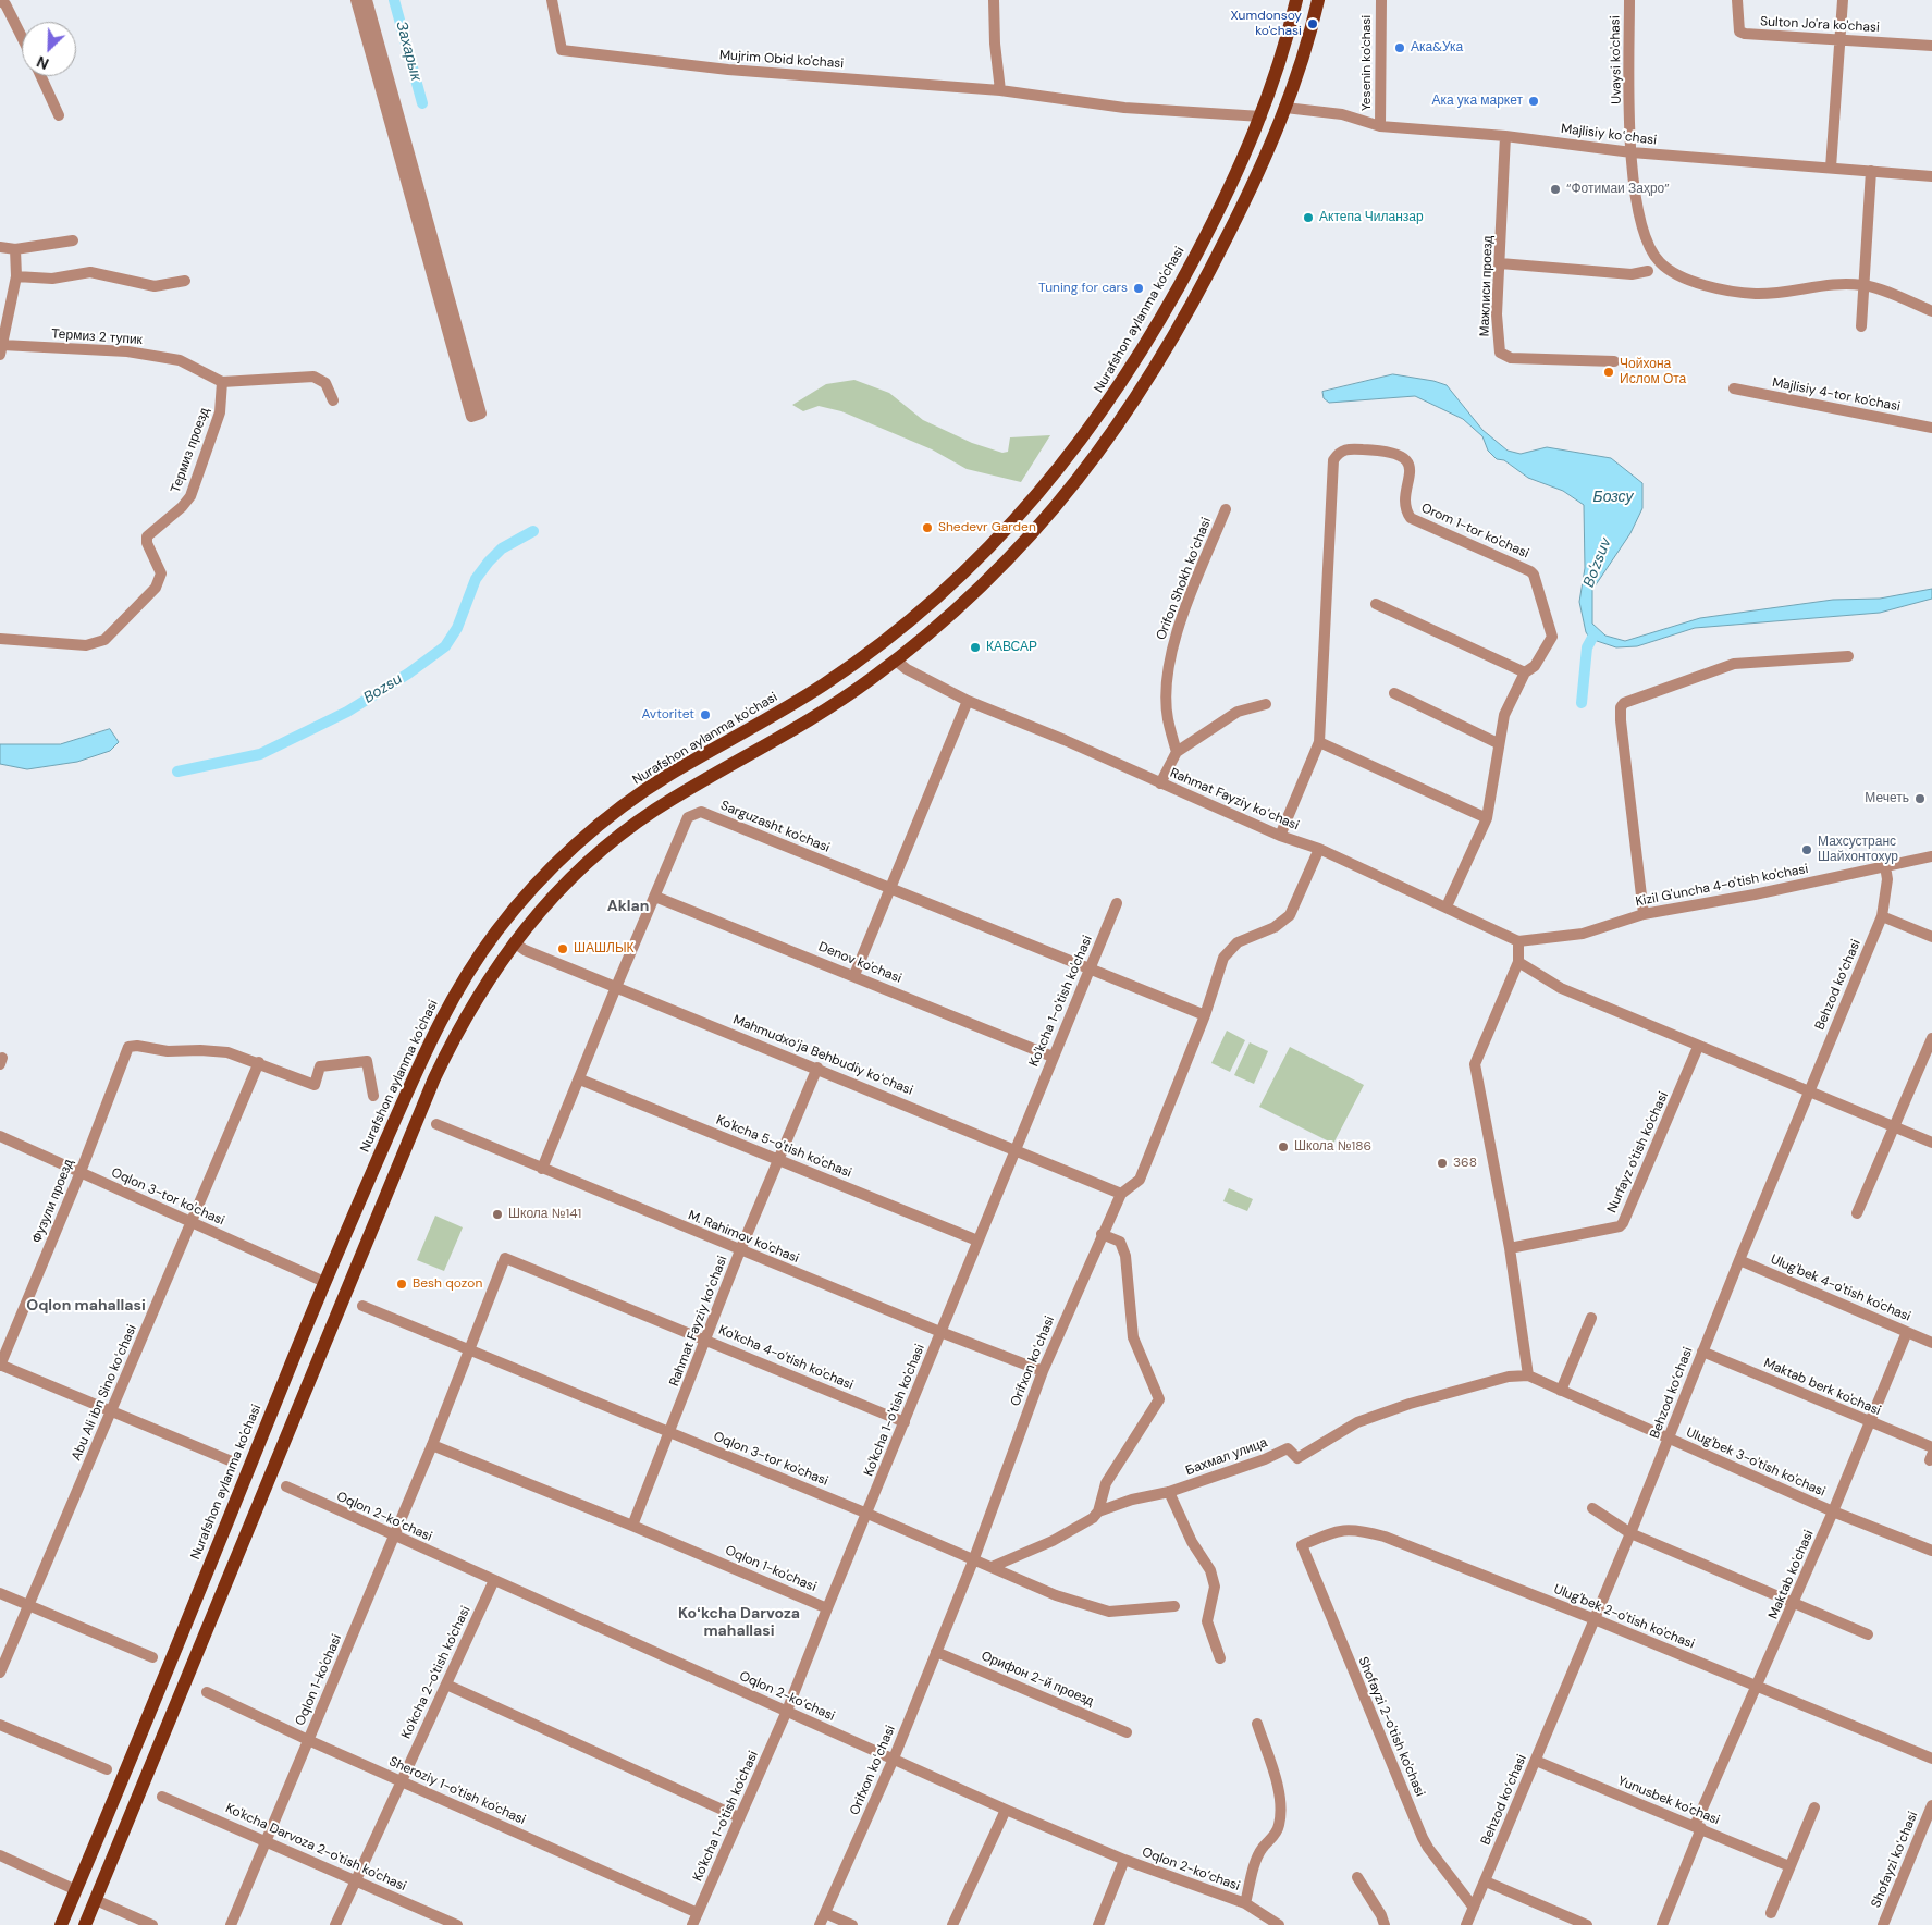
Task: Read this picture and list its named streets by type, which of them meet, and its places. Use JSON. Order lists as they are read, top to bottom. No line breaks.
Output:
{"streets":{"main road":["Nurafshon aylanma ko'chasi"],"street":["Sulton Jo'ra ko'chasi","Mujrim Obid ko'chasi","Uvaysi ko'chasi","Yesenin ko'chasi","Majlisiy koʻchasi","Мажлиси проезд","Термиз 2 тупик","Majlisiy 4-tor ko'chasi","Термиз проезд","Orom 1-tor ko'chasi","Orifon Shokh koʻchasi","Rahmat Fayziy koʻchasi","Sarguzasht ko'chasi","Kizil G'uncha 4-o'tish ko'chasi","Denov ko'chasi","Behzod ko‘chasi","Ko'kcha 1-o'tish ko'chasi","Mahmudxoʻja Behbudiy koʻchasi","Ko'kcha 5-o'tish ko'chasi","Nurfayz o'tish ko'chasi","Oqlon 3-tor ko'chasi","Фузули проезд","M. Rahimov ko'chasi","Ulug'bek 4-o'tish ko'chasi","Ko'kcha 4-o'tish ko'chasi","Orifxon koʻchasi","Maktab berk ko'chasi","Abu Ali ibn Sino koʻchasi","Бахмал улица","Ulug'bek 3-o'tish ko'chasi","Oqlon 2-ko‘chasi","Oqlon 1-ko'chasi","Maktab ko'chasi","Ulug'bek 2-o'tish ko'chasi","Ko'kcha 2-o'tish ko'chasi","Орифон 2-й проезд","Shofayzi 2-o'tish ko'chasi","Sheroziy 1-o'tish ko'chasi","Yunusbek ko'chasi","Ko'kcha Darvoza 2-o'tish ko'chasi","Shofayzi koʻchasi"]},"crossings":[["Mujrim Obid ko'chasi","Nurafshon aylanma ko'chasi"],["Uvaysi ko'chasi","Majlisiy koʻchasi"],["Yesenin ko'chasi","Majlisiy koʻchasi"],["Majlisiy koʻchasi","Мажлиси проезд"],["Nurafshon aylanma ko'chasi","Oqlon 3-tor ko'chasi"],["Термиз 2 тупик","Термиз проезд"],["Orom 1-tor ko'chasi","Rahmat Fayziy koʻchasi"],["Rahmat Fayziy koʻchasi","Kizil G'uncha 4-o'tish ko'chasi"],["Rahmat Fayziy koʻchasi","Mahmudxoʻja Behbudiy koʻchasi"],["Rahmat Fayziy koʻchasi","Ko'kcha 5-o'tish ko'chasi"],["Rahmat Fayziy koʻchasi","Oqlon 3-tor ko'chasi"],["Rahmat Fayziy koʻchasi","M. Rahimov ko'chasi"],["Rahmat Fayziy koʻchasi","Ko'kcha 4-o'tish ko'chasi"],["Rahmat Fayziy koʻchasi","Orifxon koʻchasi"],["Rahmat Fayziy koʻchasi","Oqlon 1-ko'chasi"],["Sarguzasht ko'chasi","Denov ko'chasi"],["Sarguzasht ko'chasi","Ko'kcha 1-o'tish ko'chasi"],["Sarguzasht ko'chasi","Mahmudxoʻja Behbudiy koʻchasi"],["Sarguzasht ko'chasi","Ko'kcha 5-o'tish ko'chasi"],["Sarguzasht ko'chasi","M. Rahimov ko'chasi"],["Sarguzasht ko'chasi","Orifxon koʻchasi"],["Kizil G'uncha 4-o'tish ko'chasi","Behzod ko‘chasi"],["Denov ko'chasi","Ko'kcha 1-o'tish ko'chasi"],["Behzod ko‘chasi","Ulug'bek 4-o'tish ko'chasi"],["Behzod ko‘chasi","Maktab berk ko'chasi"],["Behzod ko‘chasi","Ulug'bek 3-o'tish ko'chasi"],["Behzod ko‘chasi","Ulug'bek 2-o'tish ko'chasi"],["Behzod ko‘chasi","Shofayzi 2-o'tish ko'chasi"],["Behzod ko‘chasi","Yunusbek ko'chasi"],["Ko'kcha 1-o'tish ko'chasi","Mahmudxoʻja Behbudiy koʻchasi"],["Ko'kcha 1-o'tish ko'chasi","Ko'kcha 5-o'tish ko'chasi"],["Ko'kcha 1-o'tish ko'chasi","Oqlon 3-tor ko'chasi"],["Ko'kcha 1-o'tish ko'chasi","M. Rahimov ko'chasi"],["Ko'kcha 1-o'tish ko'chasi","Ko'kcha 4-o'tish ko'chasi"],["Ko'kcha 1-o'tish ko'chasi","Oqlon 2-ko‘chasi"],["Ko'kcha 1-o'tish ko'chasi","Oqlon 1-ko'chasi"],["Ko'kcha 1-o'tish ko'chasi","Sheroziy 1-o'tish ko'chasi"],["Mahmudxoʻja Behbudiy koʻchasi","Orifxon koʻchasi"],["Oqlon 3-tor ko'chasi","Фузули проезд"],["Oqlon 3-tor ko'chasi","Orifxon koʻchasi"],["Oqlon 3-tor ko'chasi","Abu Ali ibn Sino koʻchasi"],["Oqlon 3-tor ko'chasi","Бахмал улица"],["Oqlon 3-tor ko'chasi","Oqlon 1-ko'chasi"],["Фузули проезд","Abu Ali ibn Sino koʻchasi"],["M. Rahimov ko'chasi","Orifxon koʻchasi"],["Ulug'bek 4-o'tish ko'chasi","Maktab ko'chasi"],["Ko'kcha 4-o'tish ko'chasi","Oqlon 1-ko'chasi"],["Orifxon koʻchasi","Oqlon 2-ko‘chasi"],["Orifxon koʻchasi","Орифон 2-й проезд"],["Maktab berk ko'chasi","Maktab ko'chasi"],["Бахмал улица","Ulug'bek 3-o'tish ko'chasi"],["Ulug'bek 3-o'tish ko'chasi","Maktab ko'chasi"],["Oqlon 2-ko‘chasi","Oqlon 1-ko'chasi"],["Oqlon 2-ko‘chasi","Ko'kcha 2-o'tish ko'chasi"],["Oqlon 1-ko'chasi","Sheroziy 1-o'tish ko'chasi"],["Oqlon 1-ko'chasi","Ko'kcha Darvoza 2-o'tish ko'chasi"],["Maktab ko'chasi","Ulug'bek 2-o'tish ko'chasi"],["Maktab ko'chasi","Yunusbek ko'chasi"],["Ulug'bek 2-o'tish ko'chasi","Shofayzi 2-o'tish ko'chasi"],["Ko'kcha 2-o'tish ko'chasi","Sheroziy 1-o'tish ko'chasi"],["Ko'kcha 2-o'tish ko'chasi","Ko'kcha Darvoza 2-o'tish ko'chasi"]],"districts":["Aklan","Oqlon mahallasi","Koʻkcha Darvoza mahallasi"],"water":["Захарык","Бозсу","Bo'zsuv","Bozsu"],"places":["Xumdonsoy ko'chasi","Ака&Ука","Ака ука маркет","“Фотимаи Заҳро”","Актепа Чиланзар","Tuning for cars","Чойхона Ислом Ота","Shedevr Garden","КАВСАР","Avtoritet","Мечеть","Махсустранс Шайхонтохур","ШАШЛЫК","Школа №186","368","Школа №141","Besh qozon"],"north":"bottom left"}
